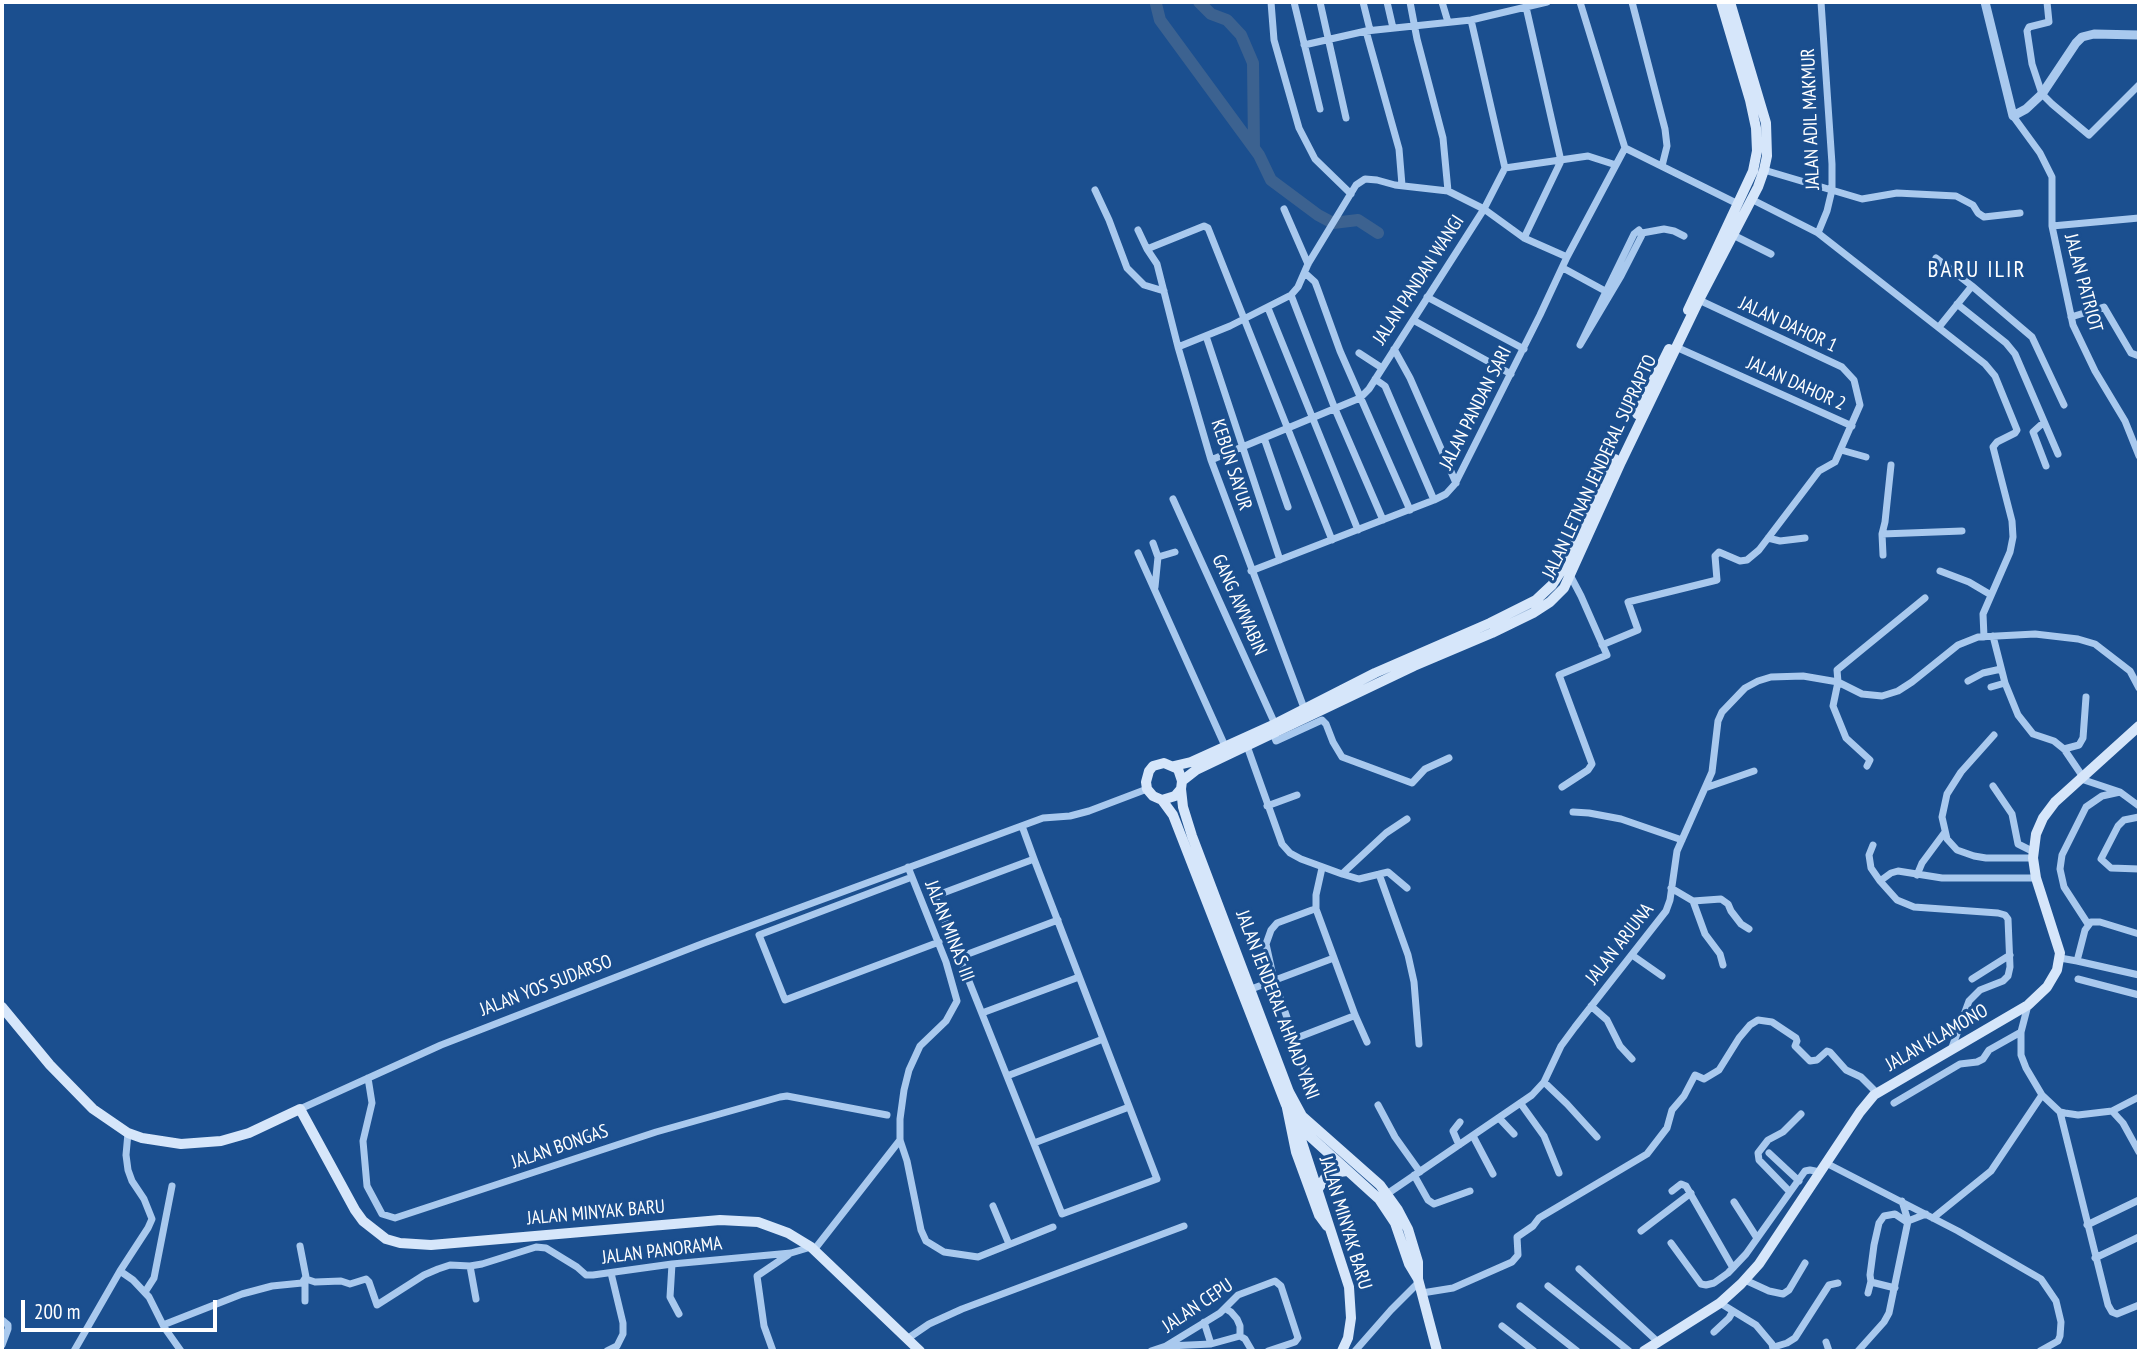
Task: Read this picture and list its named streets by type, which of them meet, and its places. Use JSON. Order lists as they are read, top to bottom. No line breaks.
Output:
{"streets":{"main road":["JALAN LETNAN JENDERAL SUPRAPTO","JALAN YOS SUDARSO","JALAN JENDERAL AHMAD YANI","JALAN KLAMONO","JALAN MINYAK BARU"],"street":["JALAN ADIL MAKMUR","JALAN PANDAN WANGI","JALAN PATRIOT","JALAN DAHOR 1","JALAN DAHOR 2","JALAN PANDAN SARI","KEBUN SAYUR","GANG AWWABIN","JALAN MINAS III","JALAN ARJUNA","JALAN BONGAS","JALAN PANORAMA","JALAN CEPU"]},"crossings":[["JALAN PANDAN WANGI","KEBUN SAYUR"],["JALAN DAHOR 1","JALAN DAHOR 2"],["JALAN DAHOR 1","JALAN LETNAN JENDERAL SUPRAPTO"],["JALAN DAHOR 2","JALAN LETNAN JENDERAL SUPRAPTO"],["JALAN PANDAN SARI","KEBUN SAYUR"],["KEBUN SAYUR","JALAN LETNAN JENDERAL SUPRAPTO"],["JALAN LETNAN JENDERAL SUPRAPTO","GANG AWWABIN"],["JALAN LETNAN JENDERAL SUPRAPTO","JALAN YOS SUDARSO"],["JALAN LETNAN JENDERAL SUPRAPTO","JALAN JENDERAL AHMAD YANI"],["JALAN MINAS III","JALAN YOS SUDARSO"],["JALAN ARJUNA","JALAN JENDERAL AHMAD YANI"],["JALAN YOS SUDARSO","JALAN JENDERAL AHMAD YANI"],["JALAN YOS SUDARSO","JALAN BONGAS"],["JALAN YOS SUDARSO","JALAN MINYAK BARU"],["JALAN JENDERAL AHMAD YANI","JALAN MINYAK BARU"],["JALAN MINYAK BARU","JALAN PANORAMA"]],"districts":["BARU ILIR"],"scale_bar":"200 m"}
